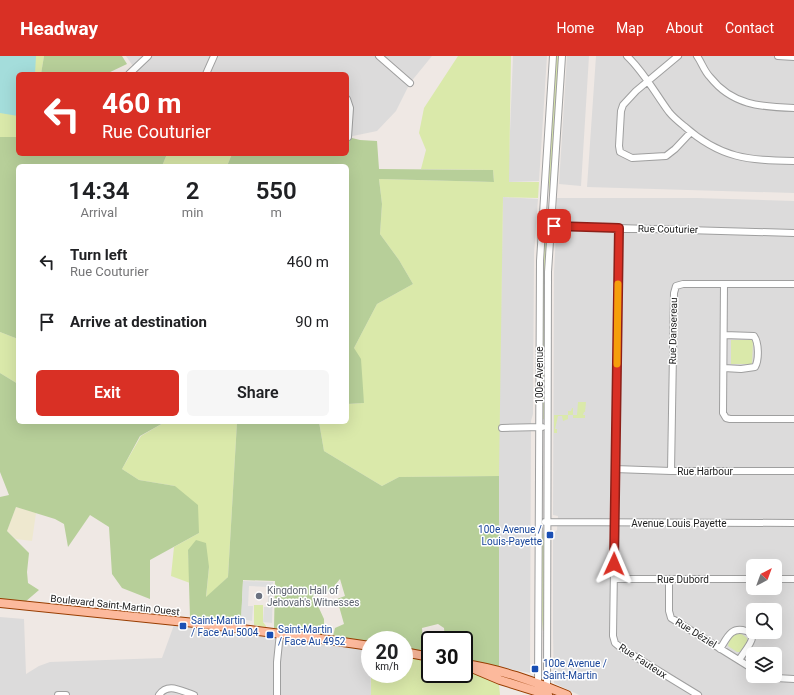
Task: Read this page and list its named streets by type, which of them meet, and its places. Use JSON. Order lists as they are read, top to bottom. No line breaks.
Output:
{"streets":{"main road":["Boulevard Saint-Martin Ouest"],"street":["Rue Couturier","Rue Dansereau","100e Avenue","Rue Harbour","Avenue Louis Payette","Rue Dubord","Rue Déziel","Rue Fauteux"]},"crossings":[["Rue Couturier","100e Avenue"],["Rue Couturier","Rue Fauteux"],["Rue Dansereau","Rue Harbour"],["100e Avenue","Avenue Louis Payette"],["Rue Harbour","Rue Fauteux"],["Avenue Louis Payette","Rue Fauteux"],["Rue Dubord","Rue Déziel"],["Rue Dubord","Rue Fauteux"]],"places":{"transit":["100e Avenue / Louis-Payette","Saint-Martin / Face Au 5004","Saint-Martin / Face Au 4952","100e Avenue / Saint-Martin"],"other":["Kingdom Hall of Jehovah's Witnesses"]},"north":"top right","page":{"header":"Headway","nav":["Home","Map","About","Contact"],"turn":["460 m","Rue Couturier"],"eta":["14:34","Arrival","2","min","550","m"],"list":[{"name":"Turn left","note":"Rue Couturier","value":"460 m"},{"name":"Arrive at destination","value":"90 m"}],"buttons":["Exit","Share"],"speed":"20 km/h","limit":"30"}}
